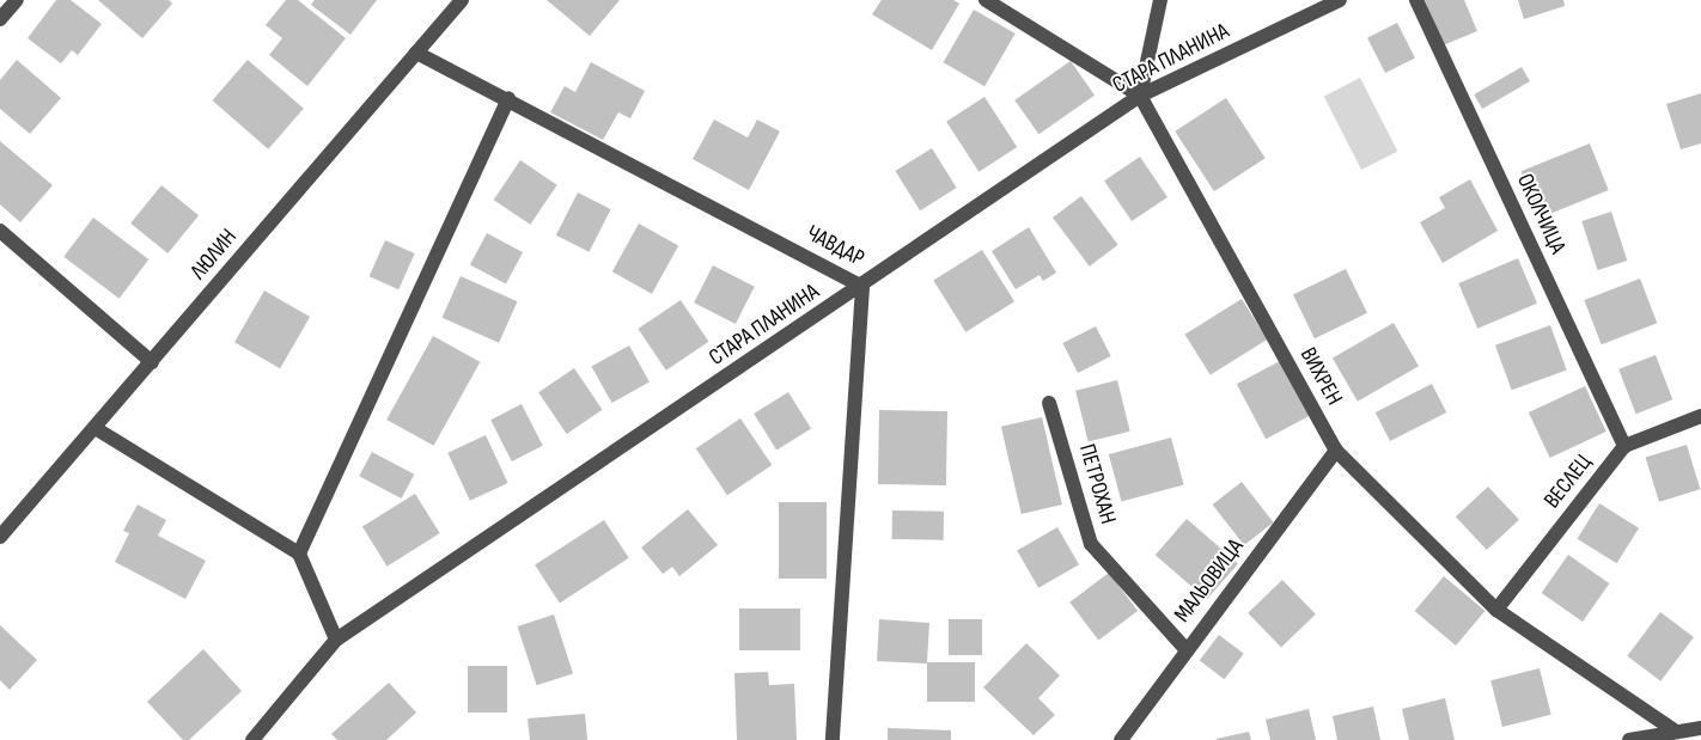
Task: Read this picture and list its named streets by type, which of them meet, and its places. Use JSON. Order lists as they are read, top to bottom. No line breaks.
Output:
{"streets":{"street":["СТАРА ПЛАНИНА","ОКОЛЧИЦА","ЧАВДАР","ЛЮЛИН","ВИХРЕН","ВЕСЛЕЦ","ПЕТРОХАН","МАЛЬОВИЦА"]},"crossings":[["СТАРА ПЛАНИНА","ЧАВДАР"],["СТАРА ПЛАНИНА","ВИХРЕН"],["ОКОЛЧИЦА","ВЕСЛЕЦ"],["ЧАВДАР","ЛЮЛИН"],["ВИХРЕН","ВЕСЛЕЦ"],["ВИХРЕН","МАЛЬОВИЦА"],["ПЕТРОХАН","МАЛЬОВИЦА"]]}
